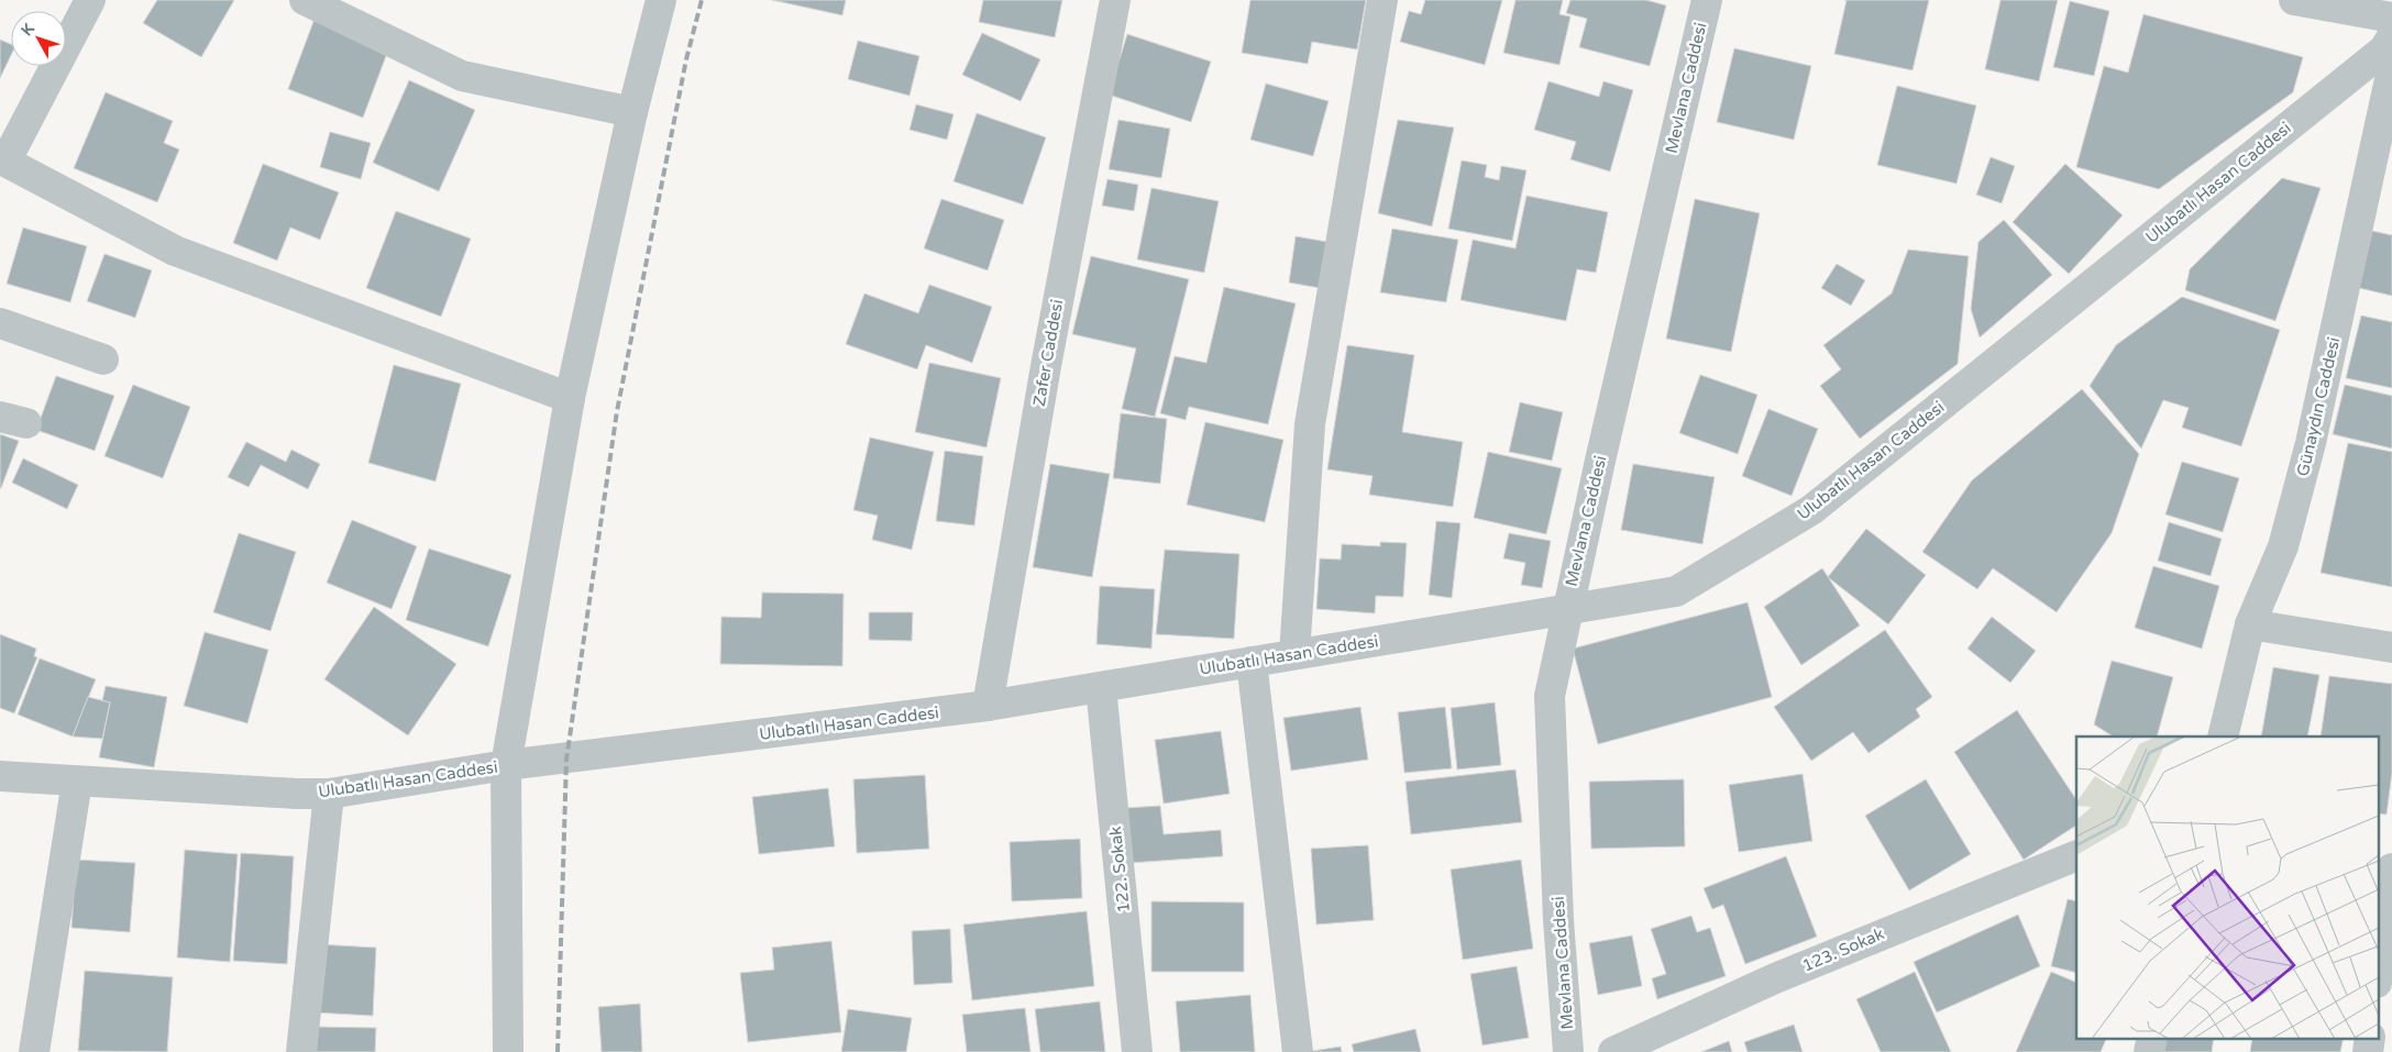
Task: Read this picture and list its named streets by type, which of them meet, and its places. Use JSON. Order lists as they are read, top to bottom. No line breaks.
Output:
{"streets":{"street":["Mevlana Caddesi","Ulubatlı Hasan Caddesi","Zafer Caddesi","Günaydın Caddesi","122. Sokak","123. Sokak"]},"crossings":[["Mevlana Caddesi","Ulubatlı Hasan Caddesi"],["Ulubatlı Hasan Caddesi","Zafer Caddesi"],["Ulubatlı Hasan Caddesi","122. Sokak"]],"north":"top left"}
